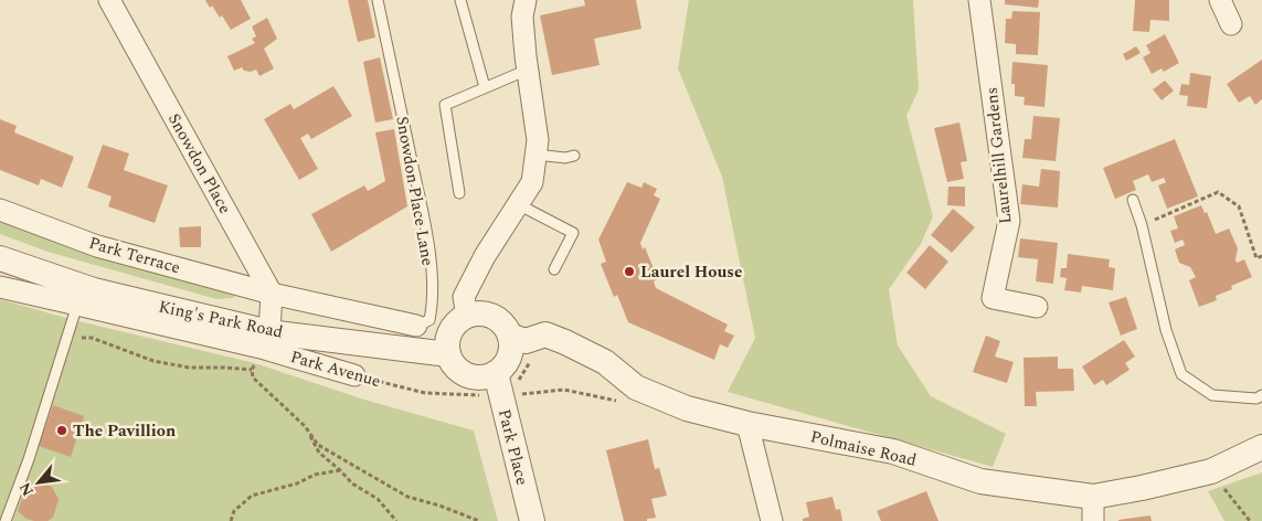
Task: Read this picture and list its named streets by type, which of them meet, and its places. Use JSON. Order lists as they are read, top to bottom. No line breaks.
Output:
{"streets":{"street":["Laurelhill Gardens","Snowdon Place","Snowdon Place Lane","Park Terrace","King's Park Road","Park Avenue","Park Place","Polmaise Road"]},"crossings":[["Snowdon Place","Snowdon Place Lane"],["Snowdon Place","Park Terrace"],["Snowdon Place Lane","Park Terrace"],["King's Park Road","Park Avenue"],["King's Park Road","Park Place"],["King's Park Road","Polmaise Road"],["Park Avenue","Park Place"],["Park Avenue","Polmaise Road"],["Park Place","Polmaise Road"]],"places":["Laurel House","The Pavillion"],"north":"bottom left"}
